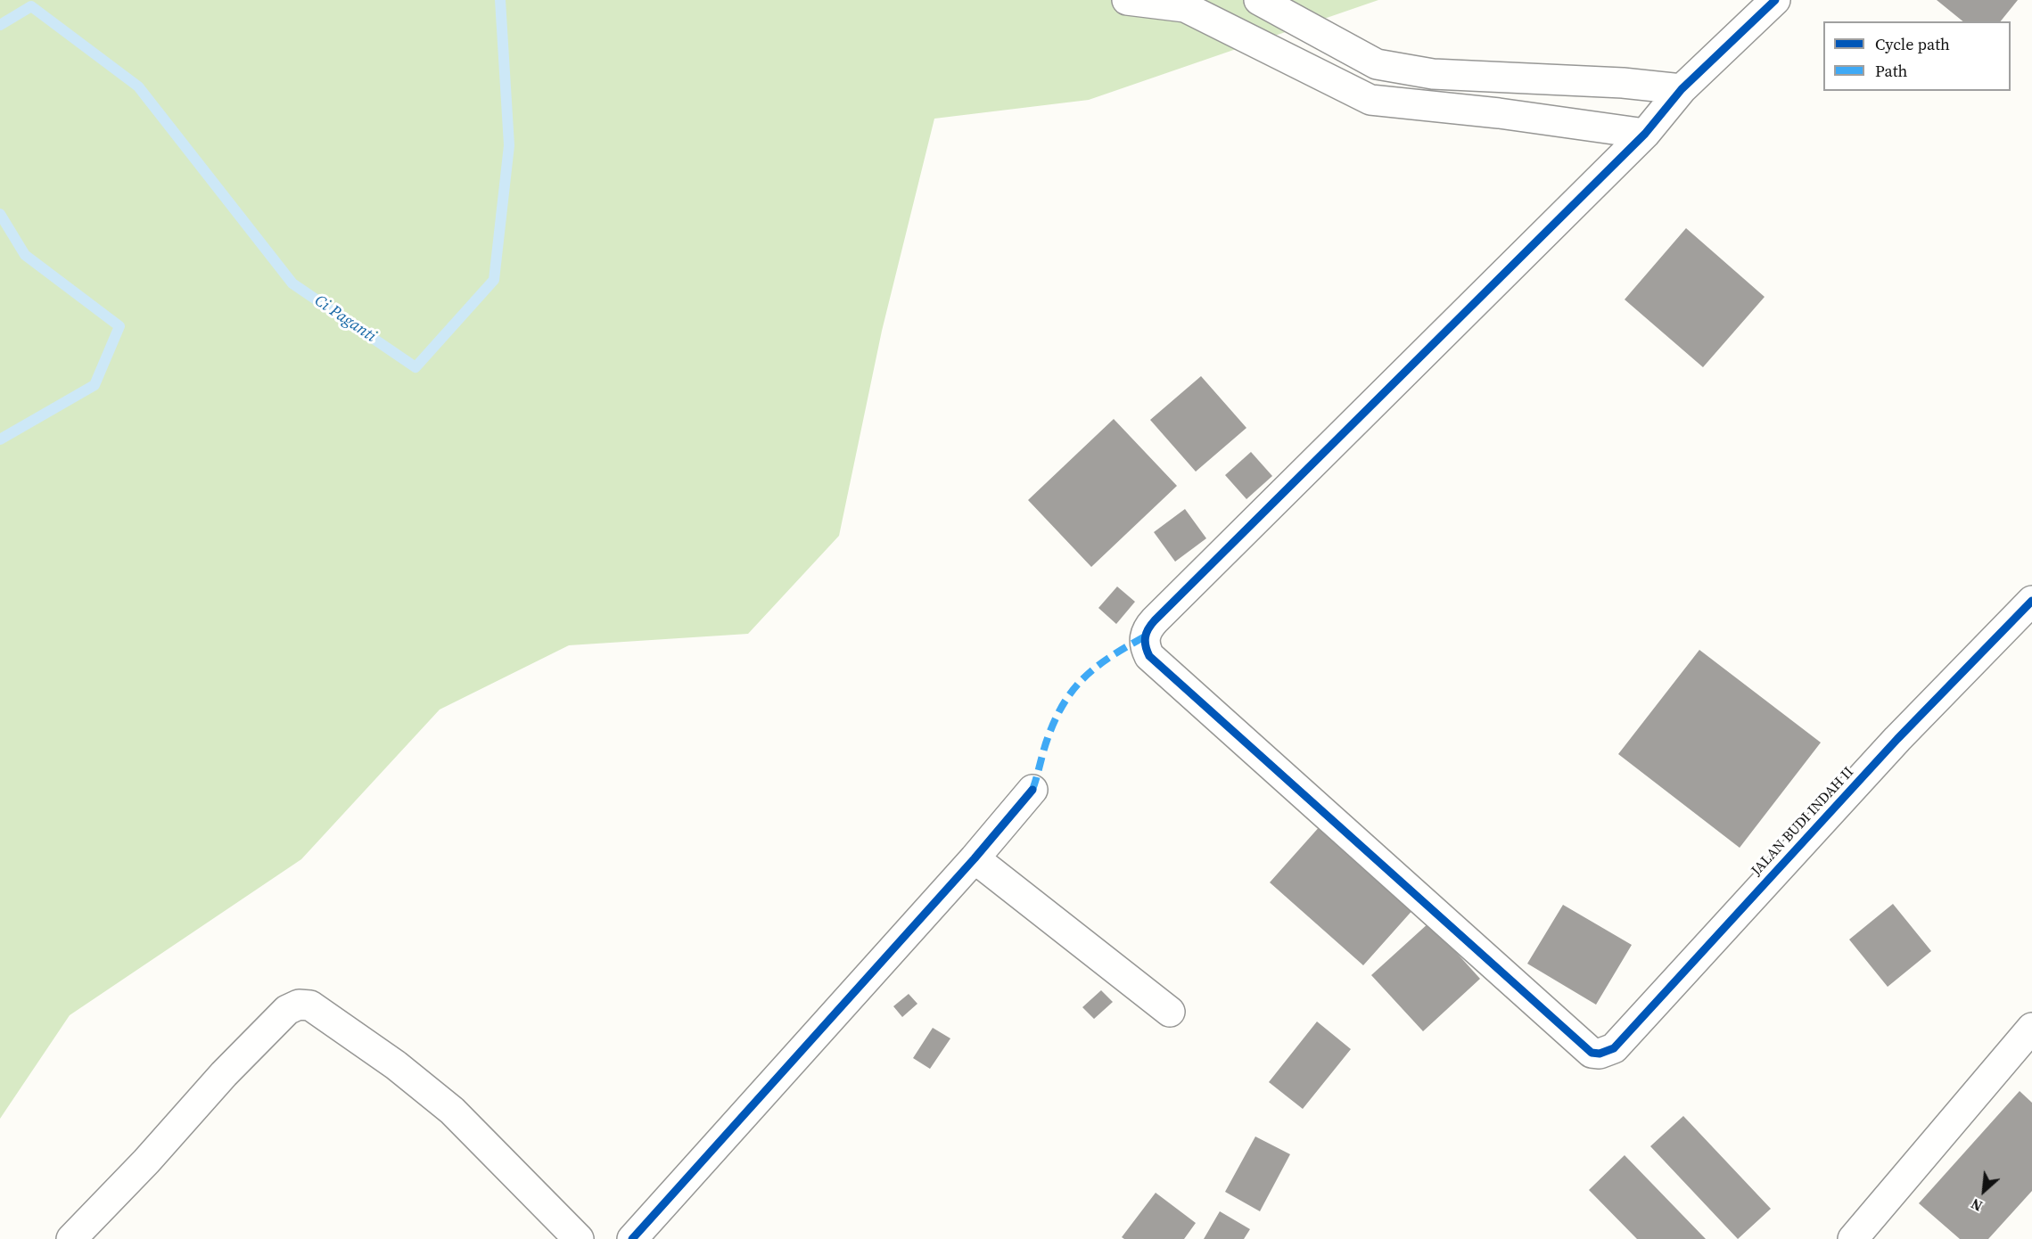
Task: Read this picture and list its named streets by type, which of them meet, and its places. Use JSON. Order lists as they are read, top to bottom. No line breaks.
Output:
{"streets":{"street":["JALAN BUDI INDAH II"]},"water":["Ci Paganti"],"legend":["Cycle path","Path"],"north":"bottom left"}
